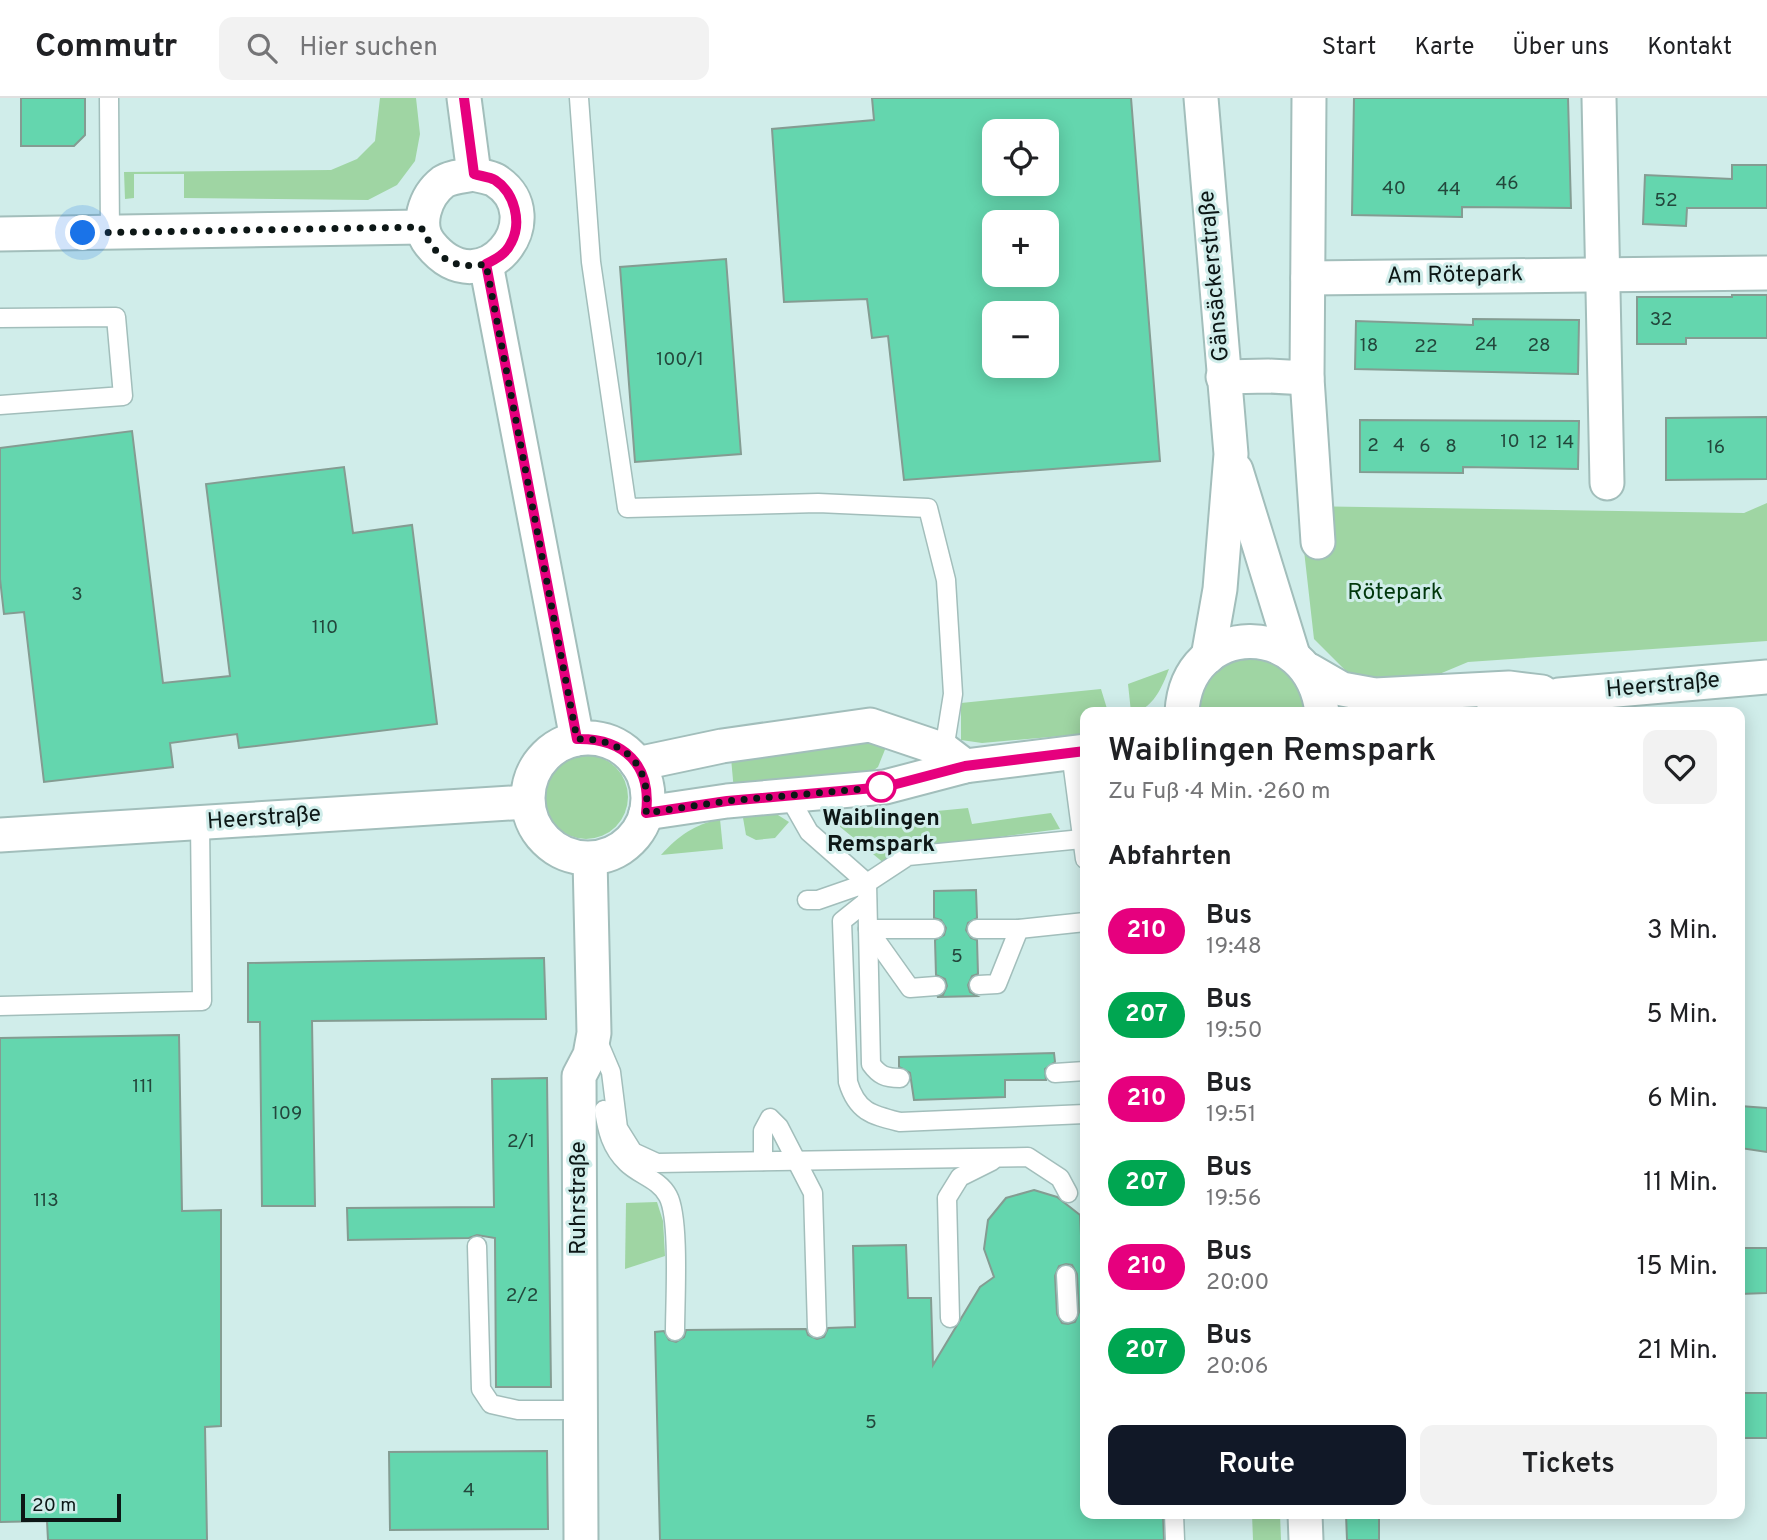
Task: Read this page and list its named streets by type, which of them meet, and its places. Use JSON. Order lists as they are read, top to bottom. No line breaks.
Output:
{"streets":{"street":["Gänsäckerstraße","Am Rötepark","Heerstraße","Ruhrstraße"]},"crossings":[["Gänsäckerstraße","Heerstraße"],["Heerstraße","Ruhrstraße"]],"parks":["Rötepark"],"places":["Waiblingen Remspark"],"lines":["bus line 210"],"house_numbers":["46","40","44","52","32","24","18","28","22","100/1","10","12","14","2","4","6","8","16","3","110","5","111","109","2/1","113","2/2","5","4"],"scale_bar":"20 m","page":{"header":"Commutr","search":"Hier suchen","nav":["Start","Karte","Über uns","Kontakt"],"map_buttons":["+","−"],"heading":[["Waiblingen Remspark","Zu Fuß · 4 Min. · 260 m"],"Abfahrten"],"list":[{"mark":"210","name":"Bus","note":"19:48","value":"3 Min."},{"mark":"207","name":"Bus","note":"19:50","value":"5 Min."},{"mark":"210","name":"Bus","note":"19:51","value":"6 Min."},{"mark":"207","name":"Bus","note":"19:56","value":"11 Min."},{"mark":"210","name":"Bus","note":"20:00","value":"15 Min."},{"mark":"207","name":"Bus","note":"20:06","value":"21 Min."}],"buttons":["Route","Tickets"],"scale":"20 m"}}
